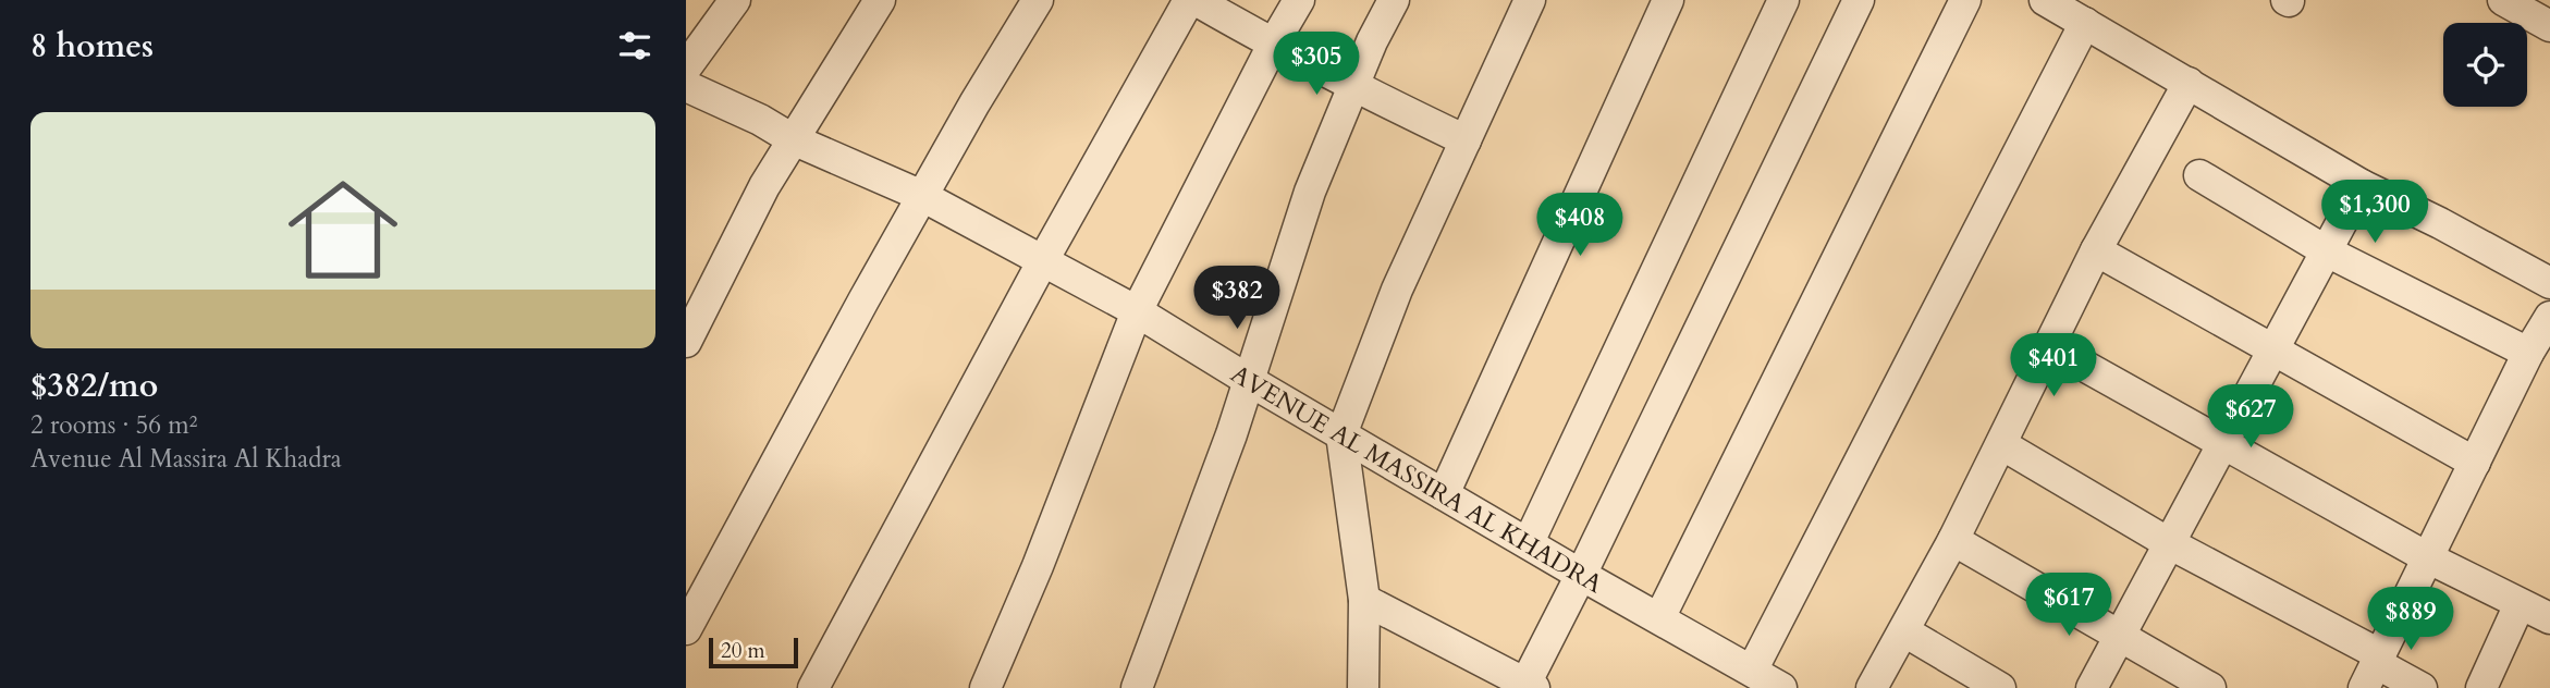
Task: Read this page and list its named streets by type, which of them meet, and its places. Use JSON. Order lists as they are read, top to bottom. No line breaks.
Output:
{"streets":{"street":["AVENUE AL MASSIRA AL KHADRA"]},"scale_bar":"20 m","page":{"heading":"8 homes","price":["$305","$1,300","$408","$382","$401","$627","$617","$889"],"list":[{"name":"$382/mo","note":"2 rooms · 56 m² · Avenue Al Massira Al Khadra"}],"scale":"20 m"}}
